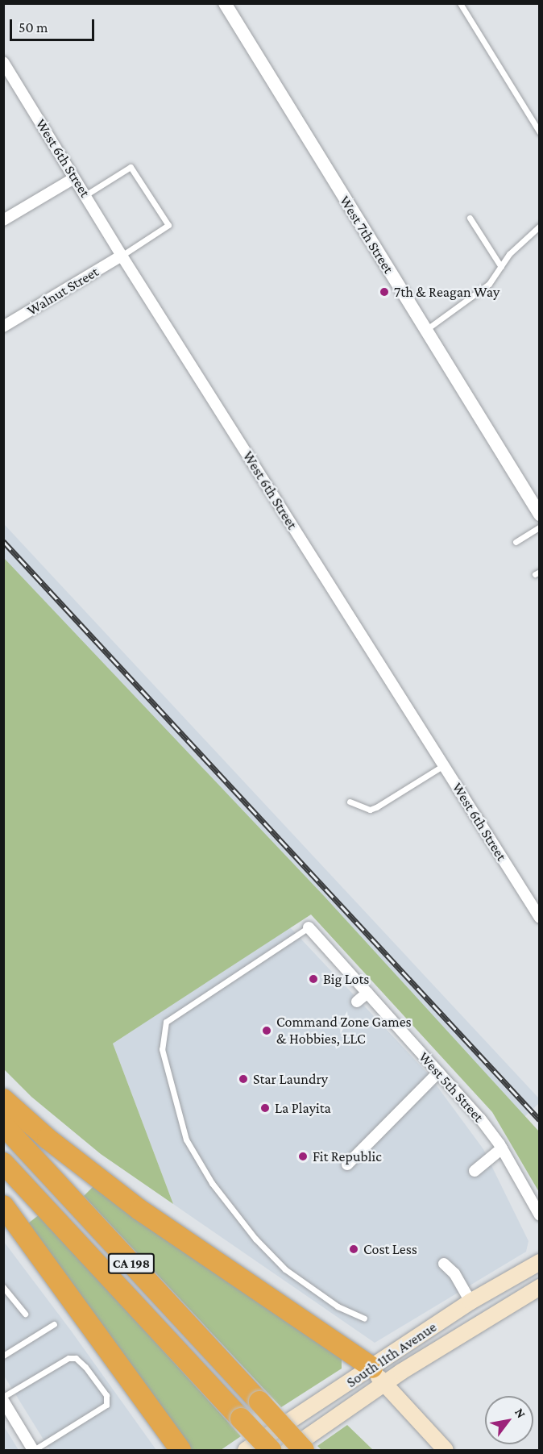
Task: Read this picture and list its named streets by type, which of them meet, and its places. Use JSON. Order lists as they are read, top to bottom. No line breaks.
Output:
{"streets":{"highway":["CA 198"],"main road":["South 11th Avenue"],"street":["West 6th Street","West 7th Street","Walnut Street","West 5th Street"]},"crossings":[["West 6th Street","Walnut Street"]],"places":["7th & Reagan Way","Big Lots","Command Zone Games & Hobbies, LLC","Star Laundry","La Playita","Fit Republic","Cost Less"],"scale_bar":"50 m","north":"top right"}
